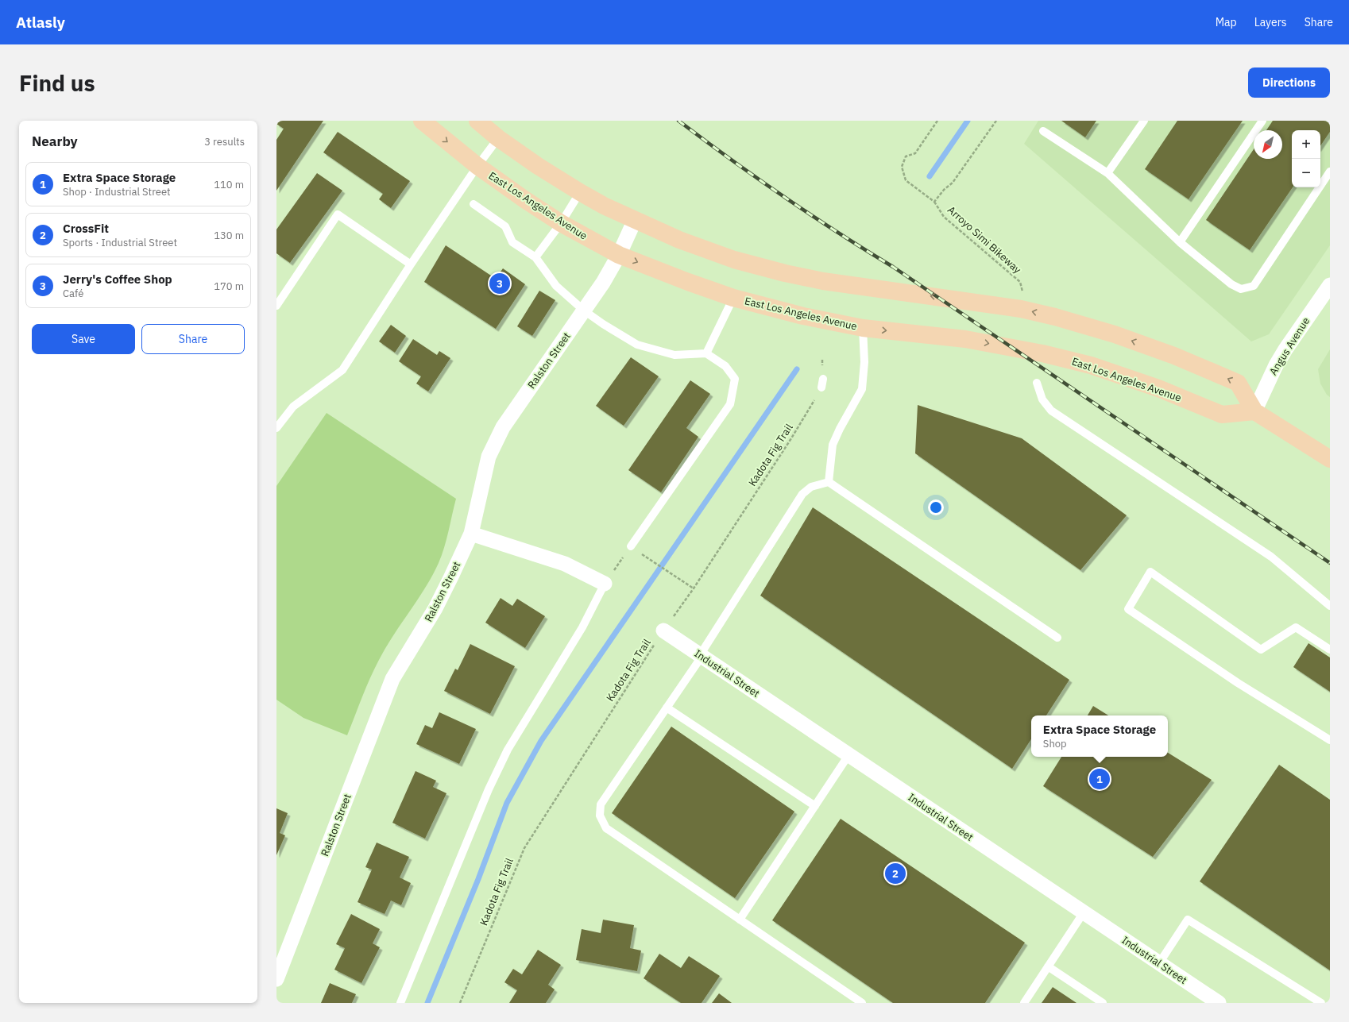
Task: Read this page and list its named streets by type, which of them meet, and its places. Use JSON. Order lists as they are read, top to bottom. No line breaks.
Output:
{"streets":{"main road":["East Los Angeles Avenue"],"street":["Angus Avenue","Ralston Street","Industrial Street"],"path":["Arroyo Simi Bikeway","Kadota Fig Trail"]},"crossings":[["East Los Angeles Avenue","Angus Avenue"],["East Los Angeles Avenue","Ralston Street"],["Kadota Fig Trail","Industrial Street"]],"north":"bottom left","page":{"header":"Atlasly","nav":["Map","Layers","Share"],"buttons":["Directions",["Save","Share"]],"title":"Find us","heading":["Nearby","3 results"],"map_buttons":["+","−"],"list":[{"mark":"1","name":"Extra Space Storage","note":"Shop · Industrial Street","value":"110 m"},{"mark":"2","name":"CrossFit","note":"Sports · Industrial Street","value":"130 m"},{"mark":"3","name":"Jerry's Coffee Shop","note":"Café","value":"170 m"}],"pins":["3","1","2"],"popup":["Extra Space Storage","Shop"]}}
